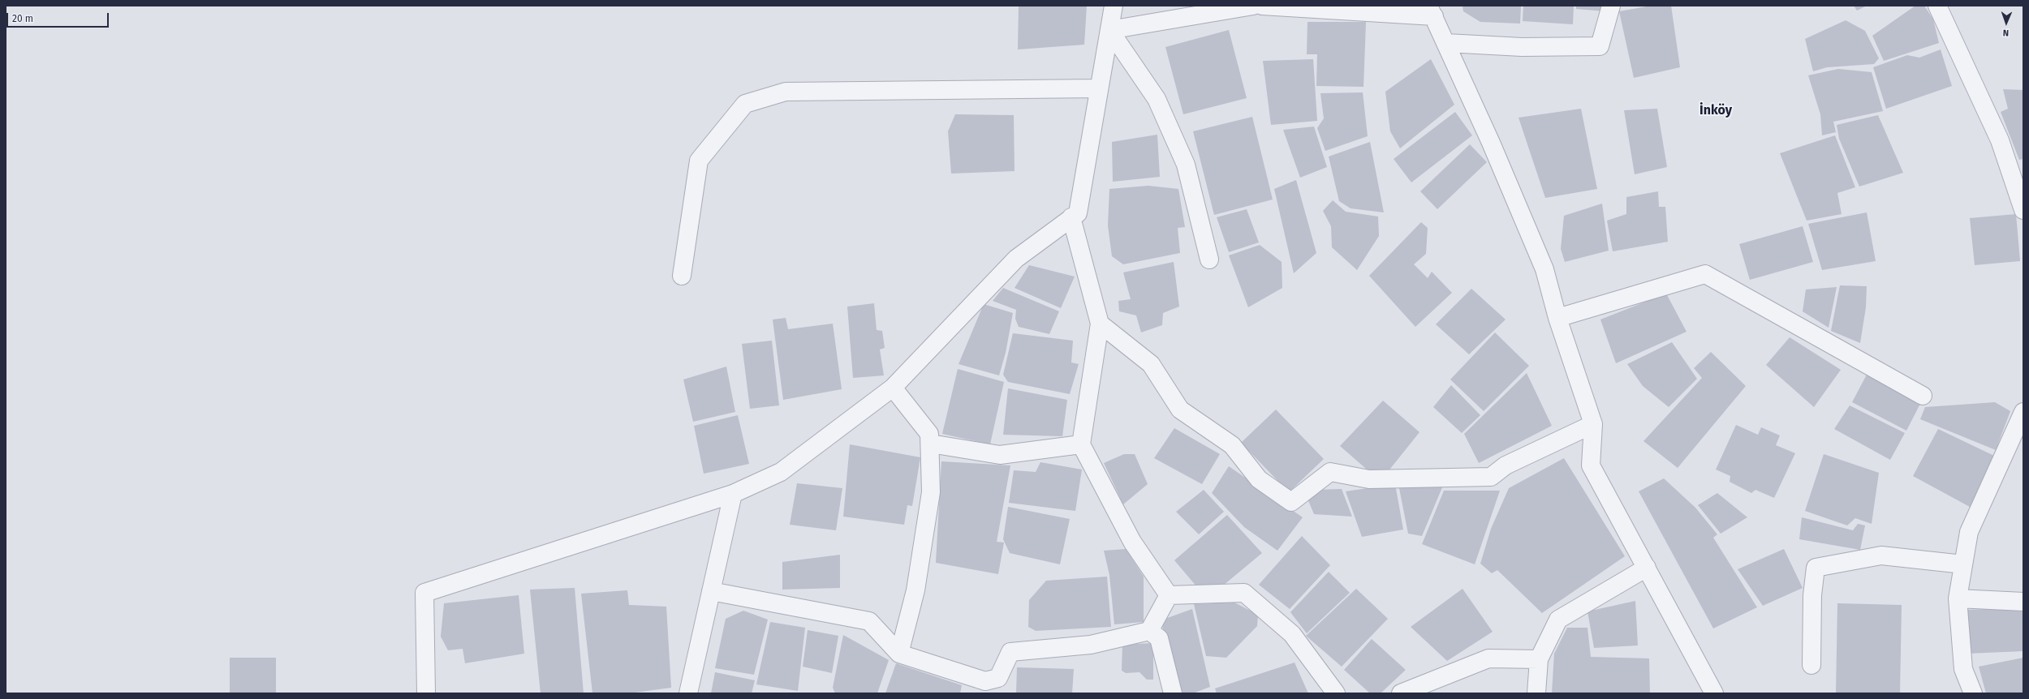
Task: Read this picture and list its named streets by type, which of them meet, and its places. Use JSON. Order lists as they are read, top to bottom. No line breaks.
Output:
{"districts":["İnköy"],"scale_bar":"20 m","north":"bottom"}
